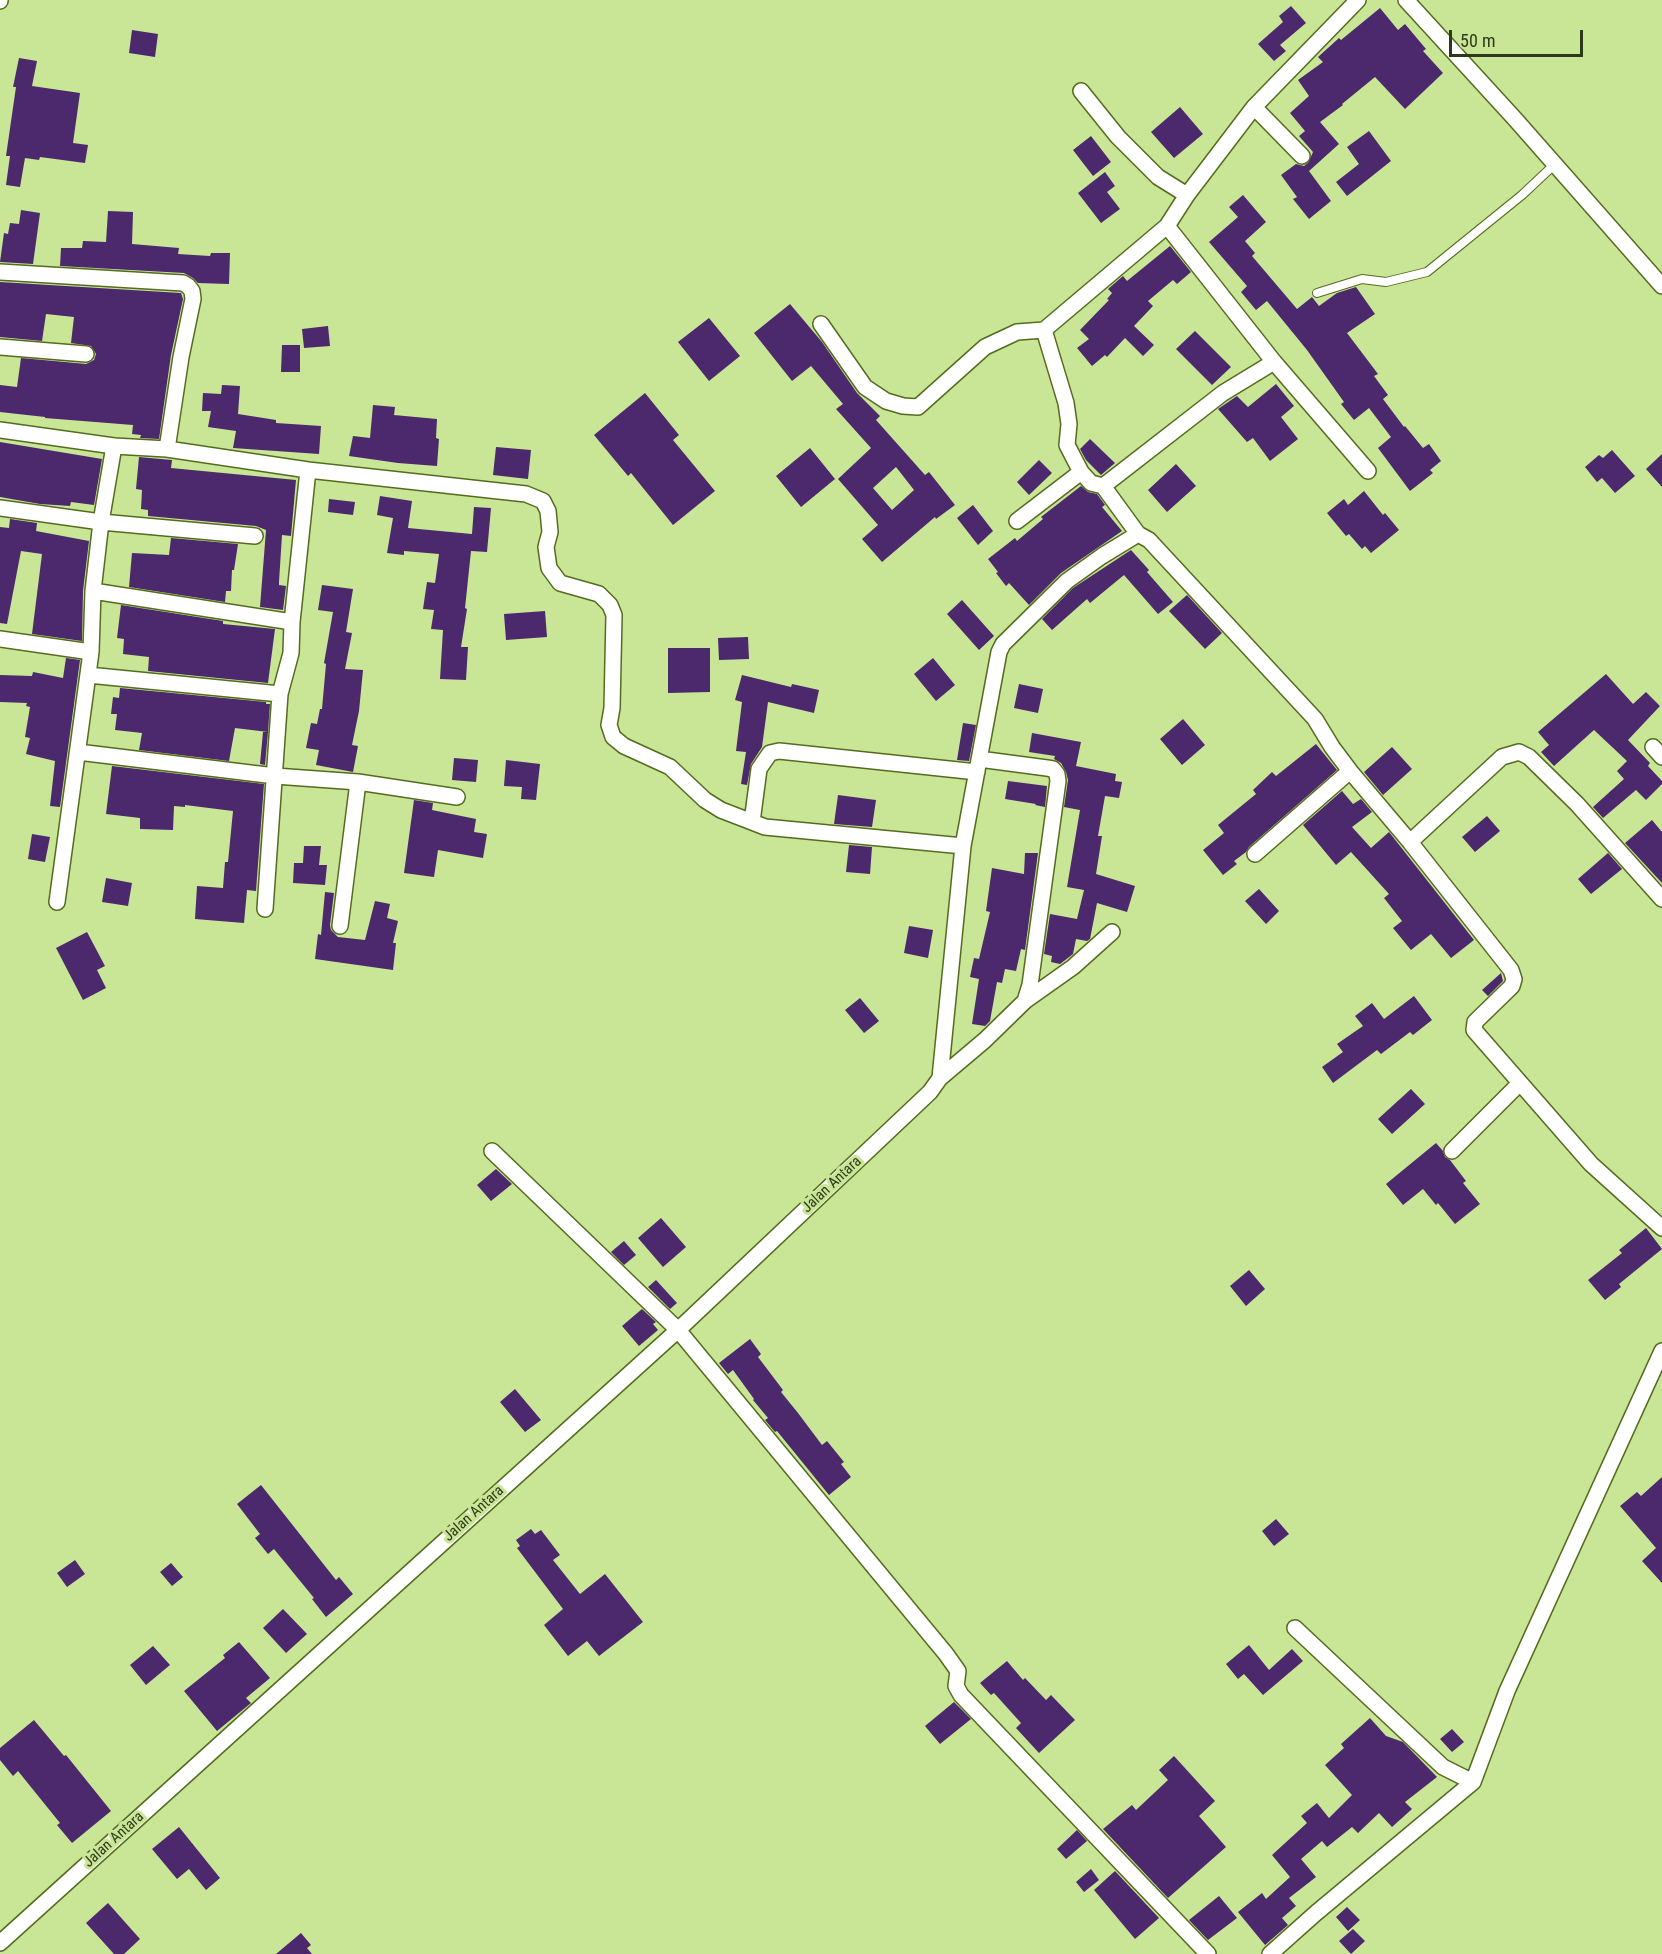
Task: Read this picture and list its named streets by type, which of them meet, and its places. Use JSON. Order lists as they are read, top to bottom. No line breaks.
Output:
{"streets":{"street":["Jalan Antara"]},"scale_bar":"50 m"}
